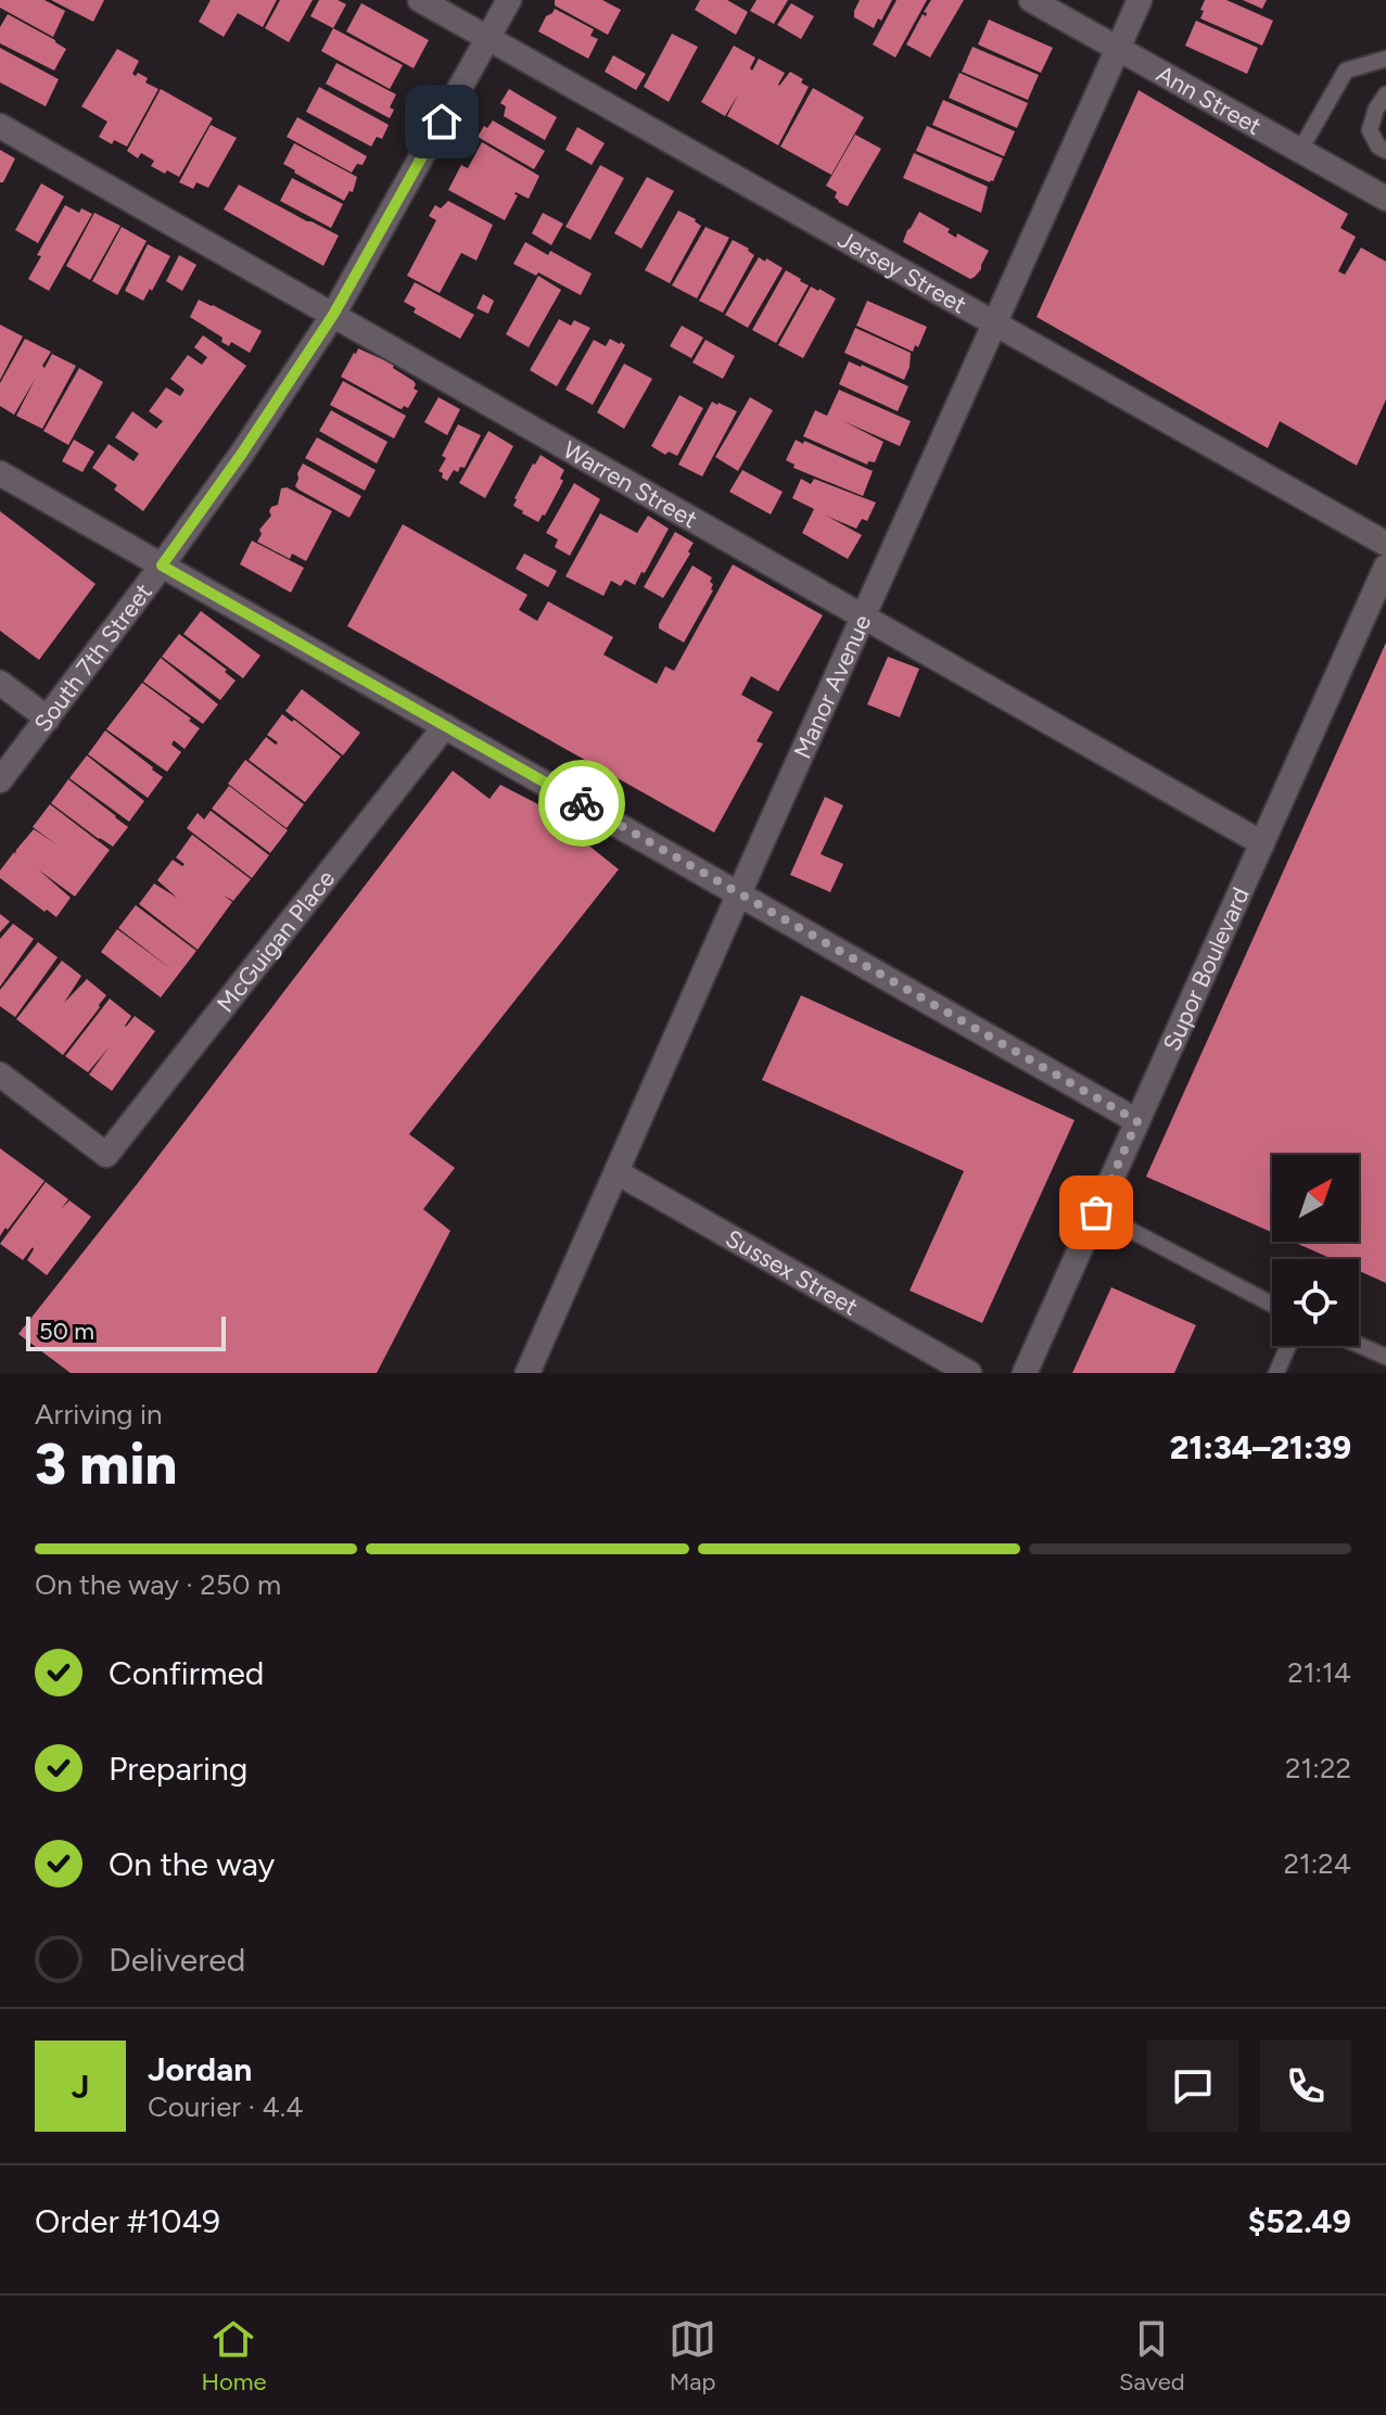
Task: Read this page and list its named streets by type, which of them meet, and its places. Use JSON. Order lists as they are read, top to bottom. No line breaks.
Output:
{"streets":{"street":["Ann Street","Jersey Street","Warren Street","South 7th Street","Manor Avenue","McGuigan Place","Supor Boulevard","Sussex Street"]},"crossings":[["Ann Street","Manor Avenue"],["Jersey Street","South 7th Street"],["Jersey Street","Manor Avenue"],["Warren Street","South 7th Street"],["Warren Street","Manor Avenue"],["Warren Street","Supor Boulevard"],["Manor Avenue","Sussex Street"]],"scale_bar":"50 m","north":"top right","page":{"scale":"50 m","heading":["3 min","Arriving in","21:34–21:39"],"panel":["Jordan","Courier · 4.4","Order #1049","$52.49"],"bar":"On the way · 250 m","list":[["Confirmed","21:14"],["Preparing","21:22"],["On the way","21:24"],"Delivered"],"round":"J","tabs":["Home","Map","Saved"]}}
